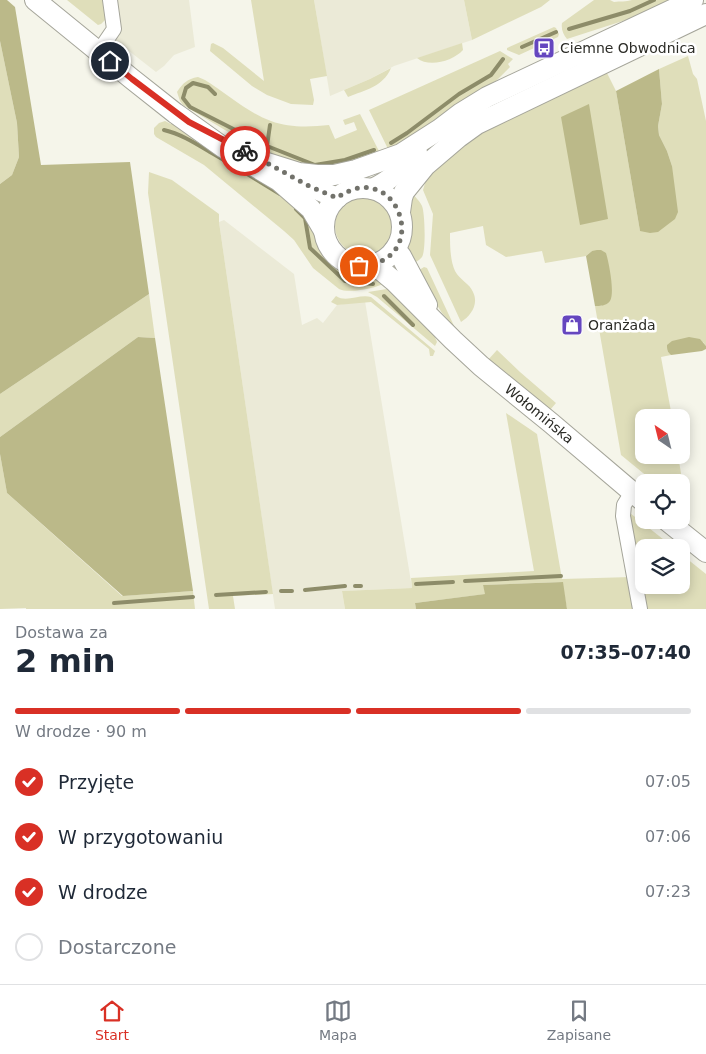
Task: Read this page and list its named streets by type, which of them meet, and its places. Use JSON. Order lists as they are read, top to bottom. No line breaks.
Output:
{"streets":{"main road":["Wołomińska"]},"places":{"bus stop":["Ciemne Obwodnica"],"shop":["Oranżada"]},"north":"top left","page":{"heading":["2 min","Dostawa za","07:35–07:40"],"bar":"W drodze · 90 m","list":[["Przyjęte","07:05"],["W przygotowaniu","07:06"],["W drodze","07:23"],"Dostarczone"],"tabs":["Start","Mapa","Zapisane"]}}
